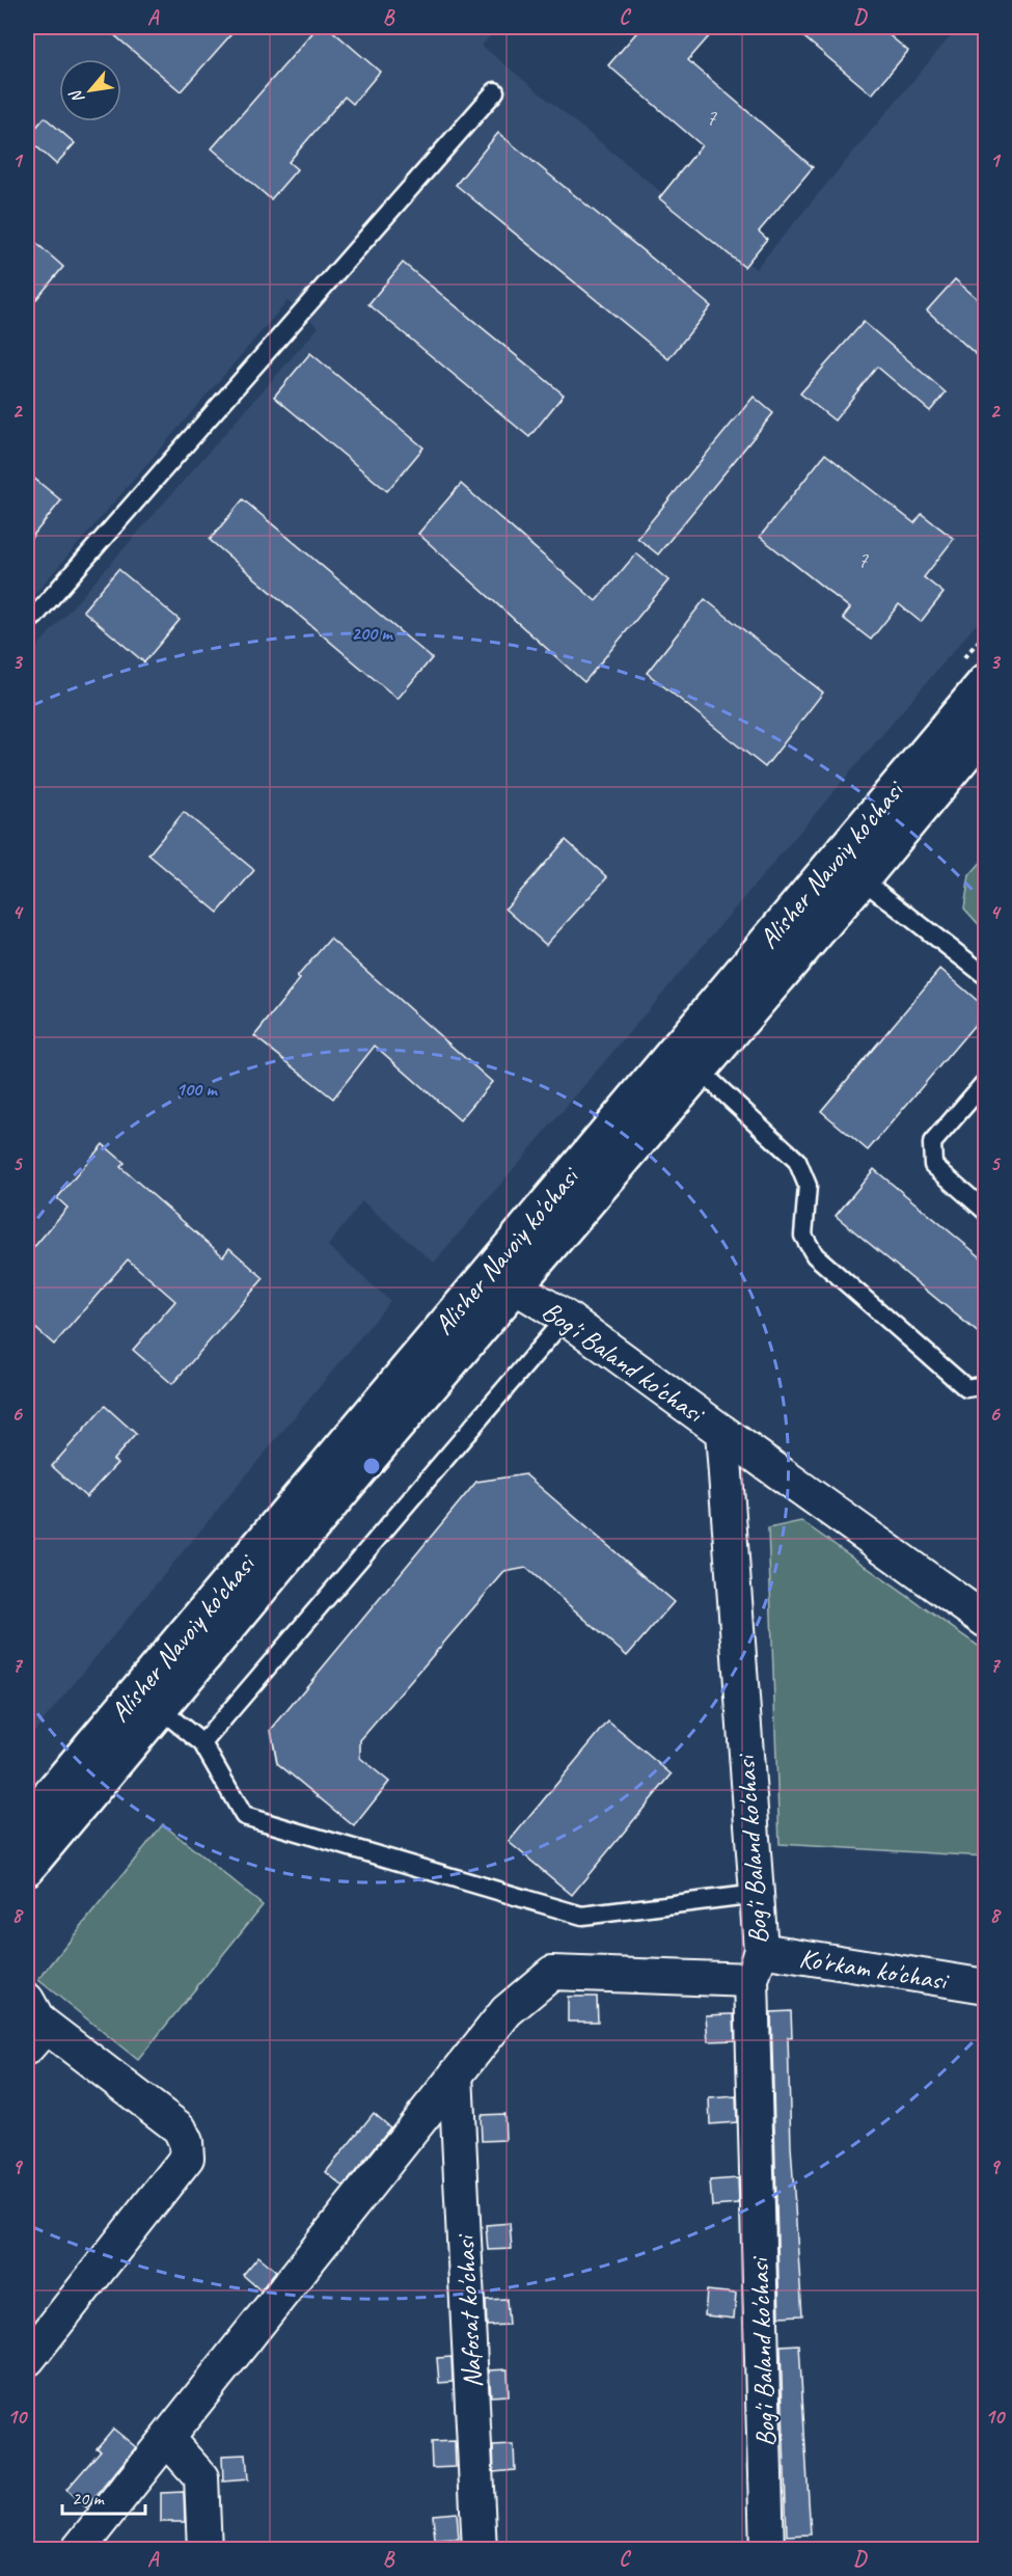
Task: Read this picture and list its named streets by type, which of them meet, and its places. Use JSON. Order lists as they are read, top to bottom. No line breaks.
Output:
{"streets":{"main road":["Alisher Navoiy ko'chasi"],"street":["Bog'i Baland ko'chasi","Ko'rkam ko'chasi","Nafosat ko'chasi"]},"crossings":[["Alisher Navoiy ko'chasi","Bog'i Baland ko'chasi"],["Bog'i Baland ko'chasi","Ko'rkam ko'chasi"]],"house_numbers":["7","7"],"scale_bar":"20 m","north":"bottom left","grid":{"columns":["A","B","C","D"],"rows":["1","2","3","4","5","6","7","8","9","10"]},"rings":["200 m","100 m"]}
